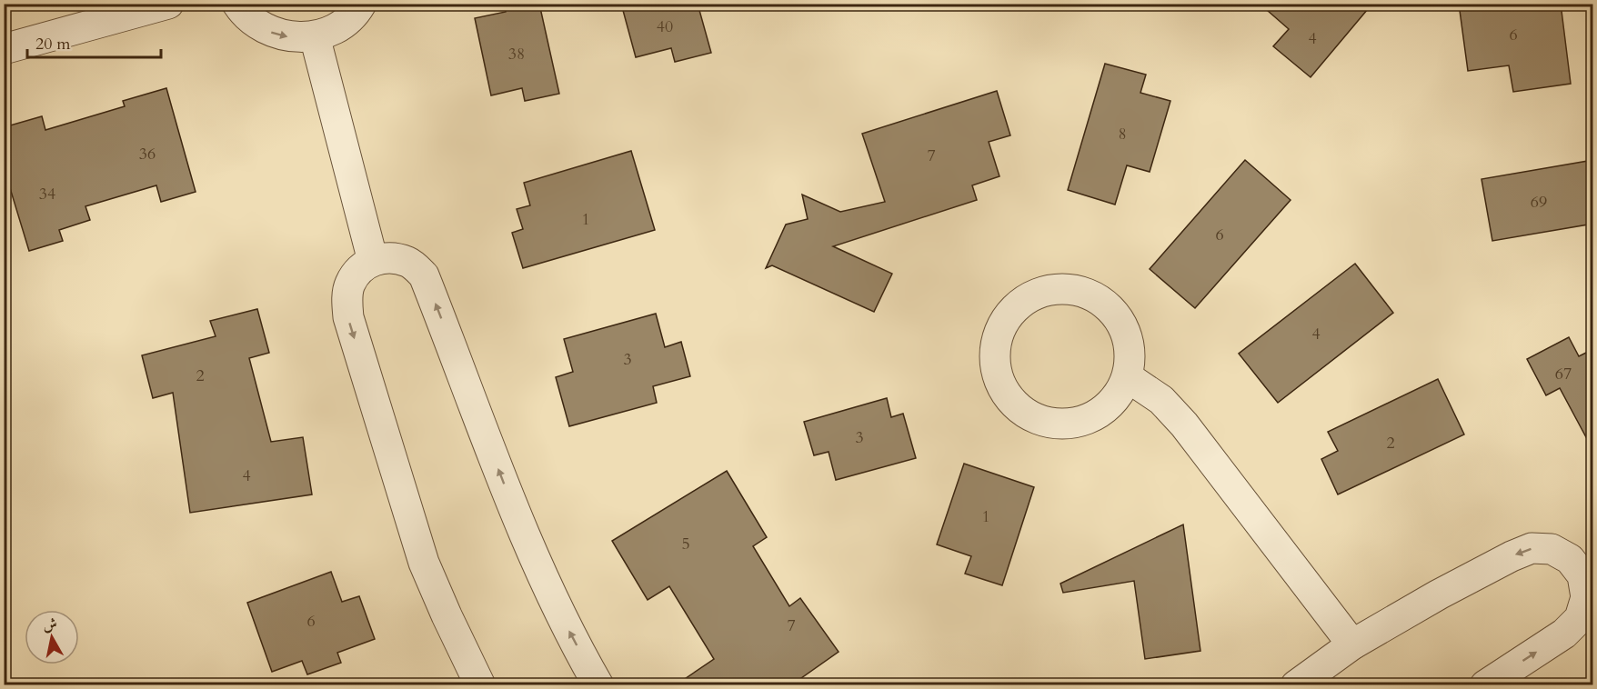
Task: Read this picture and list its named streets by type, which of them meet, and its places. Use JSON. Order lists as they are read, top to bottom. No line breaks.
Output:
{"house_numbers":["40","6","4","38","8","36","7","34","69","1","6","4","3","67","2","3","2","4","1","5","6","7"],"scale_bar":"20 m","north":"top"}
